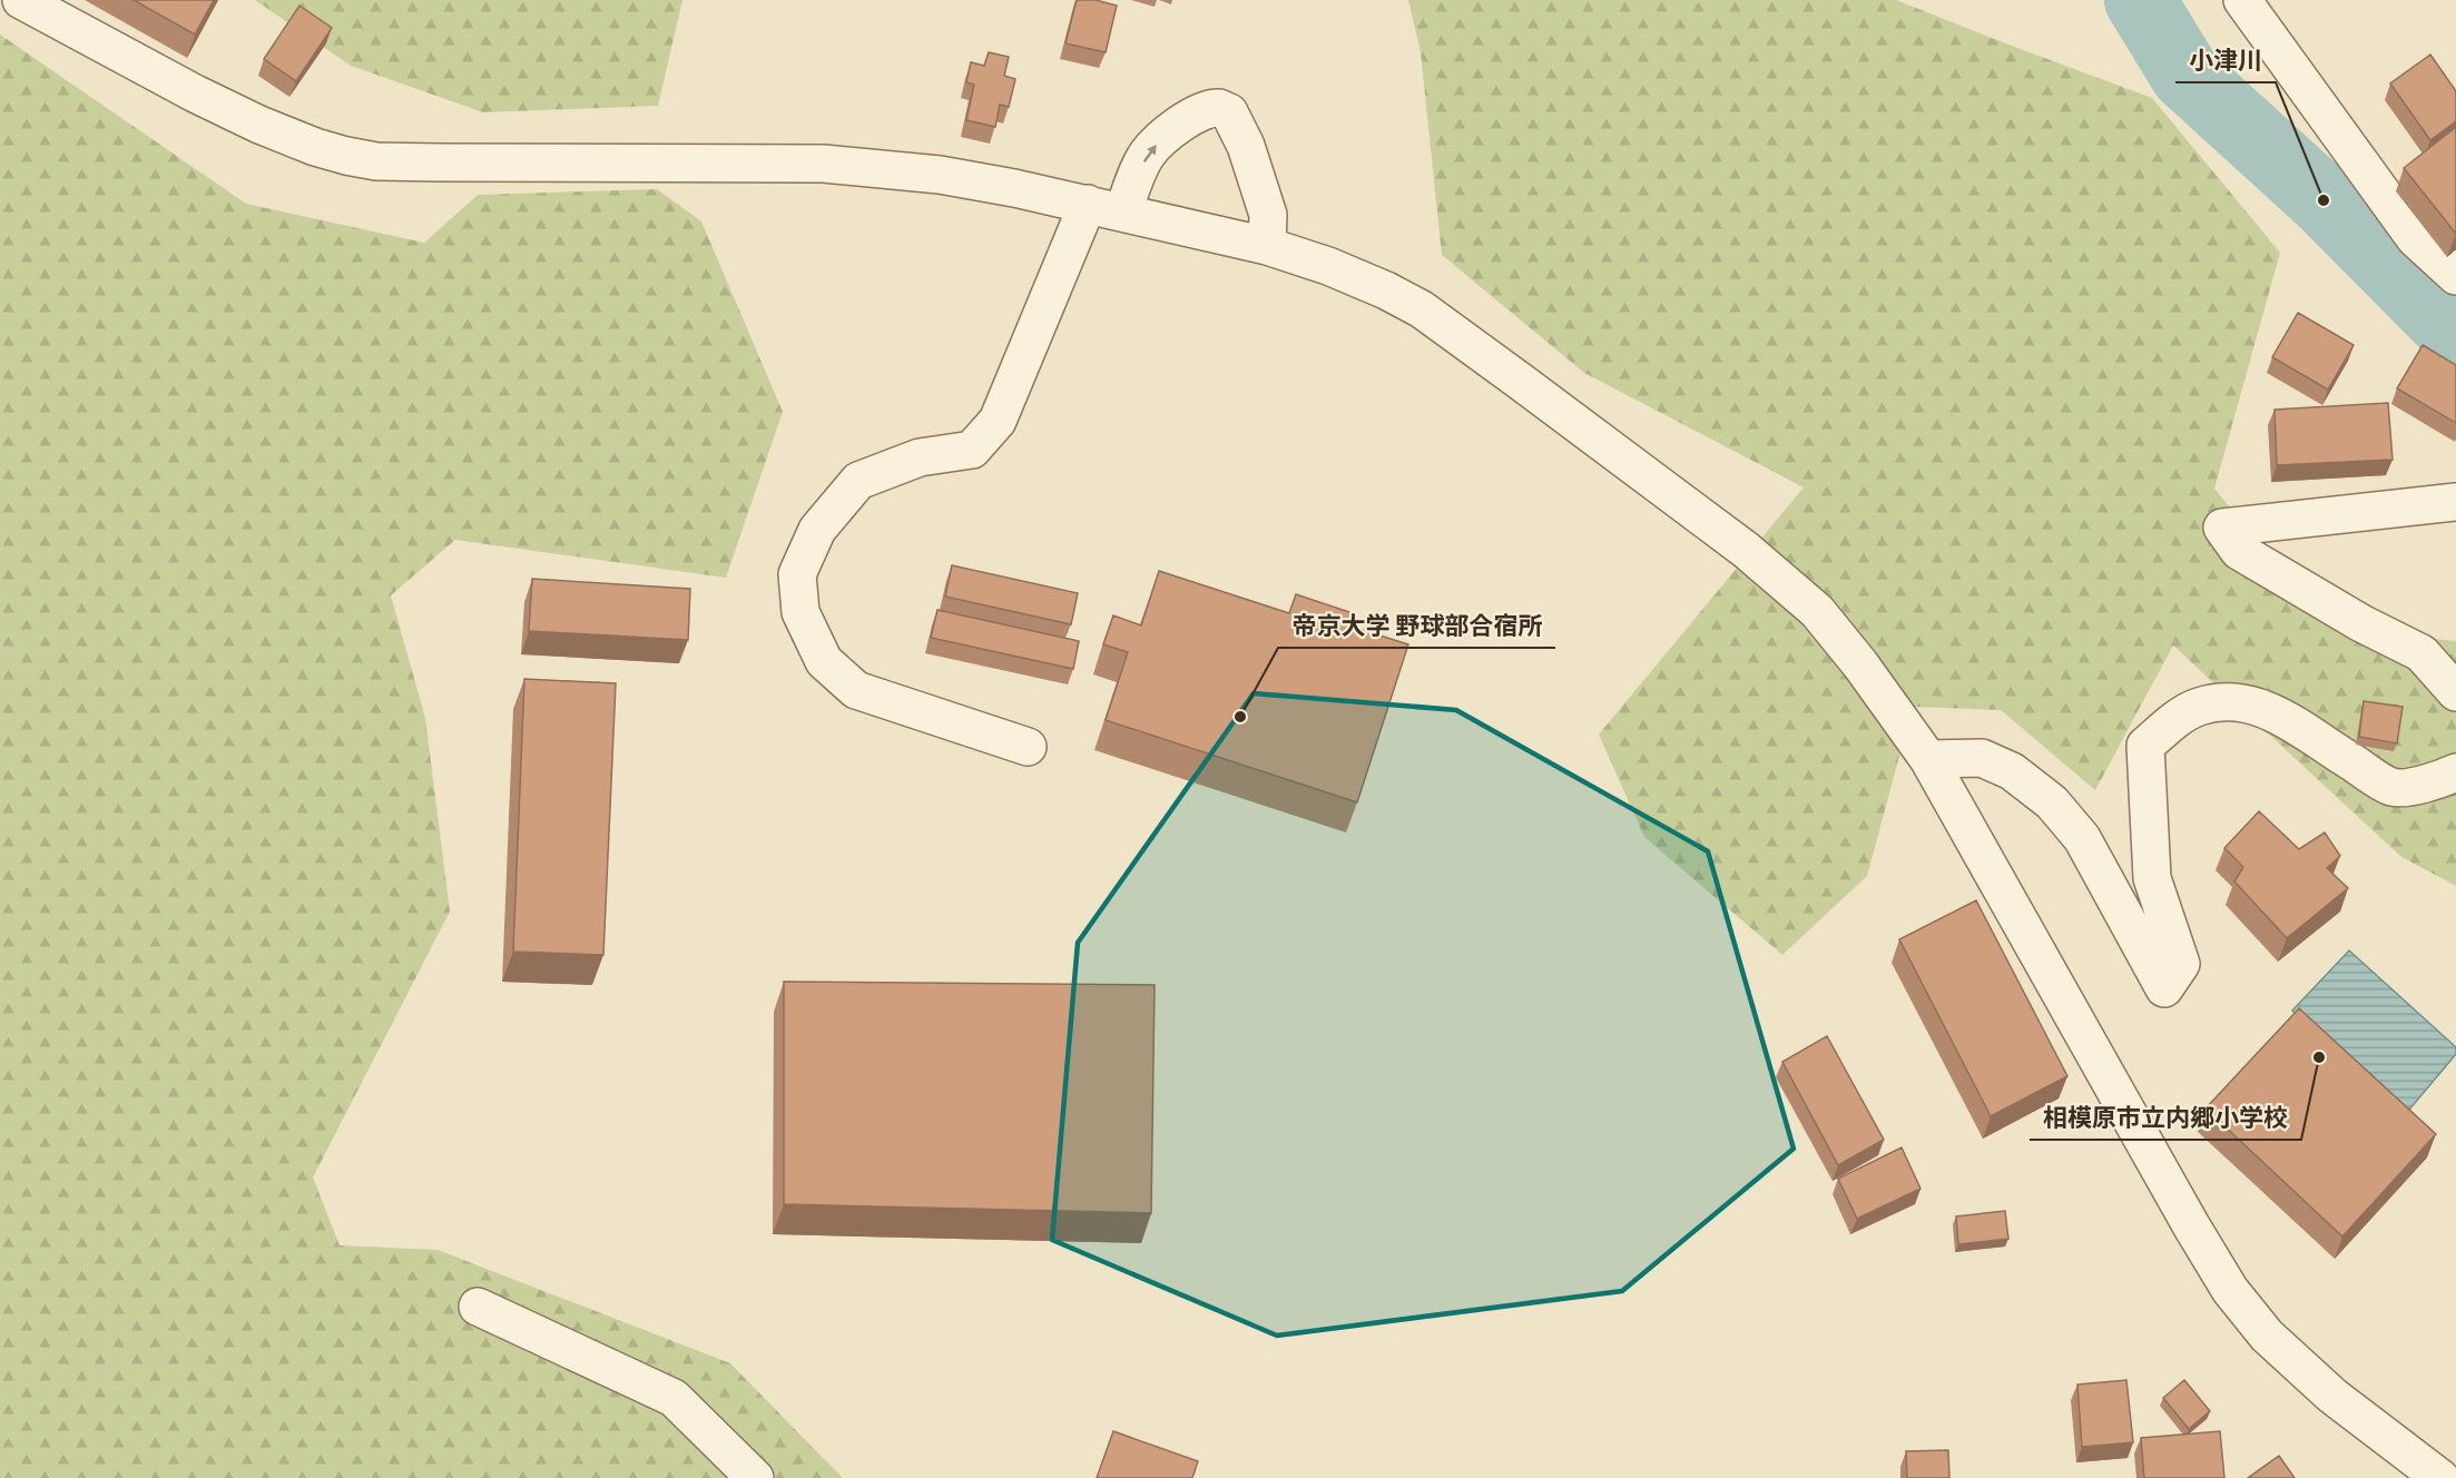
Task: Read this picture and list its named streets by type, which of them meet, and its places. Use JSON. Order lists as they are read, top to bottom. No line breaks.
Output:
{"places":["小津川","帝京大学 野球部合宿所","相模原市立内郷小学校"]}
